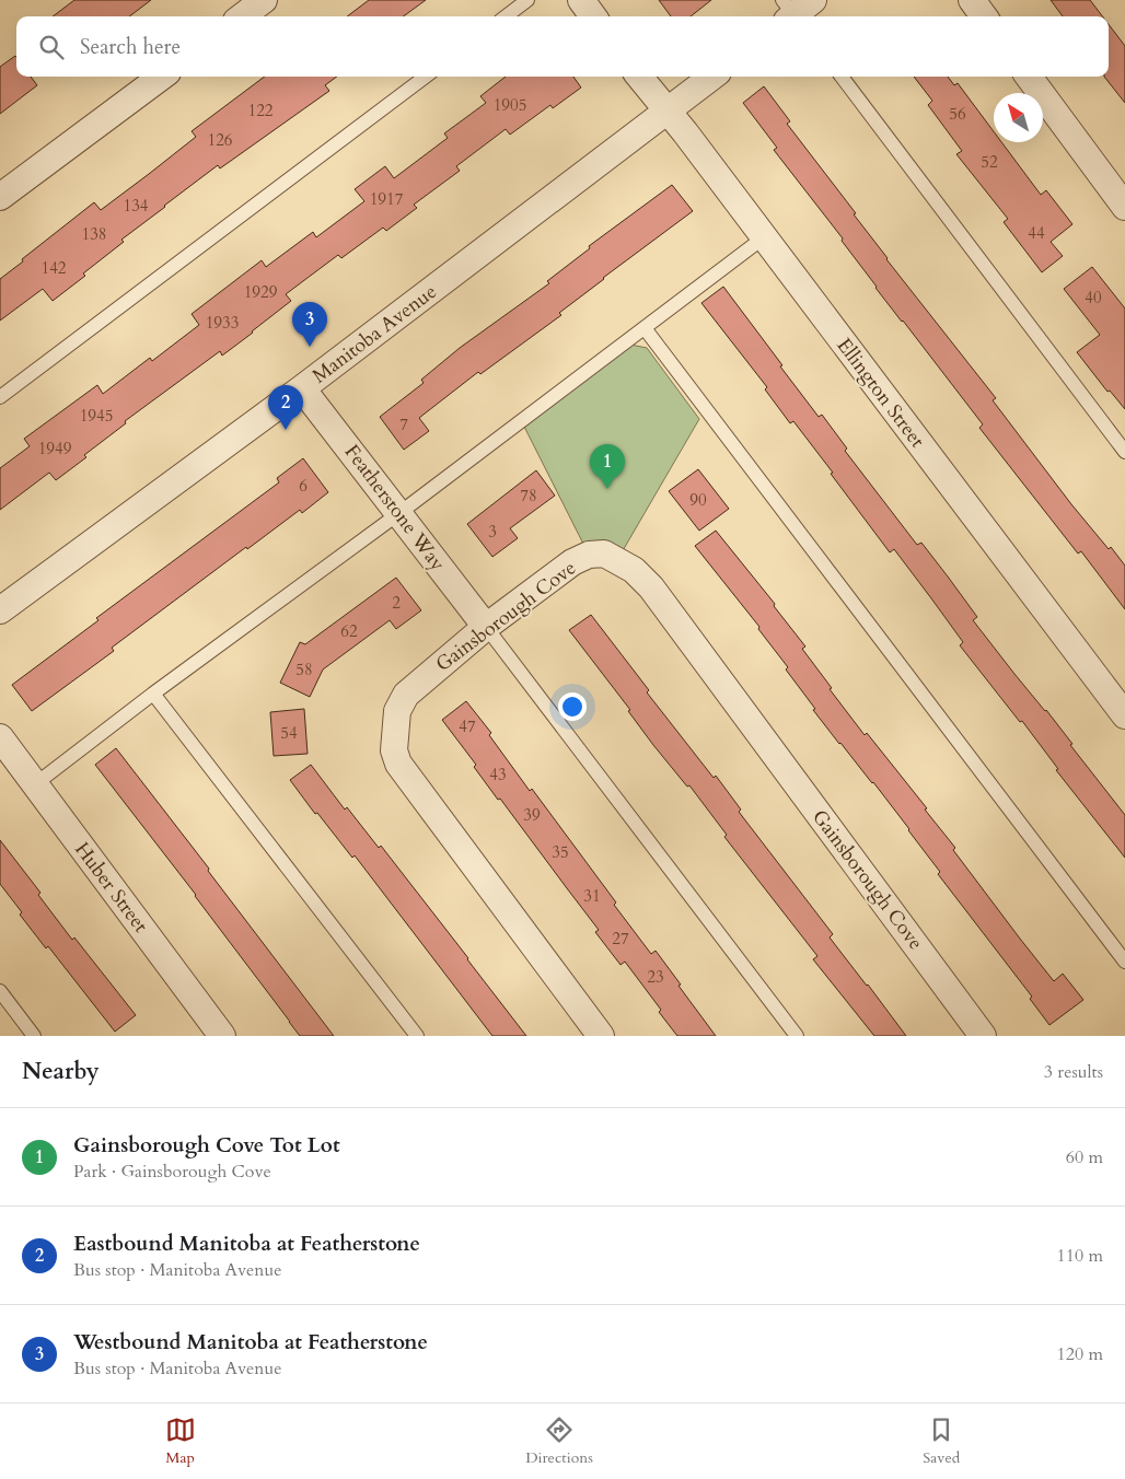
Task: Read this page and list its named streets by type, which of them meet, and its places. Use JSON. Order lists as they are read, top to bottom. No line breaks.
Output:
{"streets":{"street":["Manitoba Avenue","Ellington Street","Featherstone Way","Gainsborough Cove","Huber Street"]},"crossings":[["Manitoba Avenue","Ellington Street"],["Manitoba Avenue","Featherstone Way"],["Featherstone Way","Gainsborough Cove"]],"house_numbers":["1905","122","56","126","52","1917","134","44","138","142","1929","40","1933","1945","7","1949","6","78","90","3","2","62","58","47","54","43","39","35","31","27","23"],"north":"top left","page":{"search":"Search here","pins":["3","2","1"],"heading":["Nearby","3 results"],"list":[{"mark":"1","name":"Gainsborough Cove Tot Lot","note":"Park · Gainsborough Cove","value":"60 m"},{"mark":"2","name":"Eastbound Manitoba at Featherstone","note":"Bus stop · Manitoba Avenue","value":"110 m"},{"mark":"3","name":"Westbound Manitoba at Featherstone","note":"Bus stop · Manitoba Avenue","value":"120 m"}],"nav":["Map","Directions","Saved"]}}
